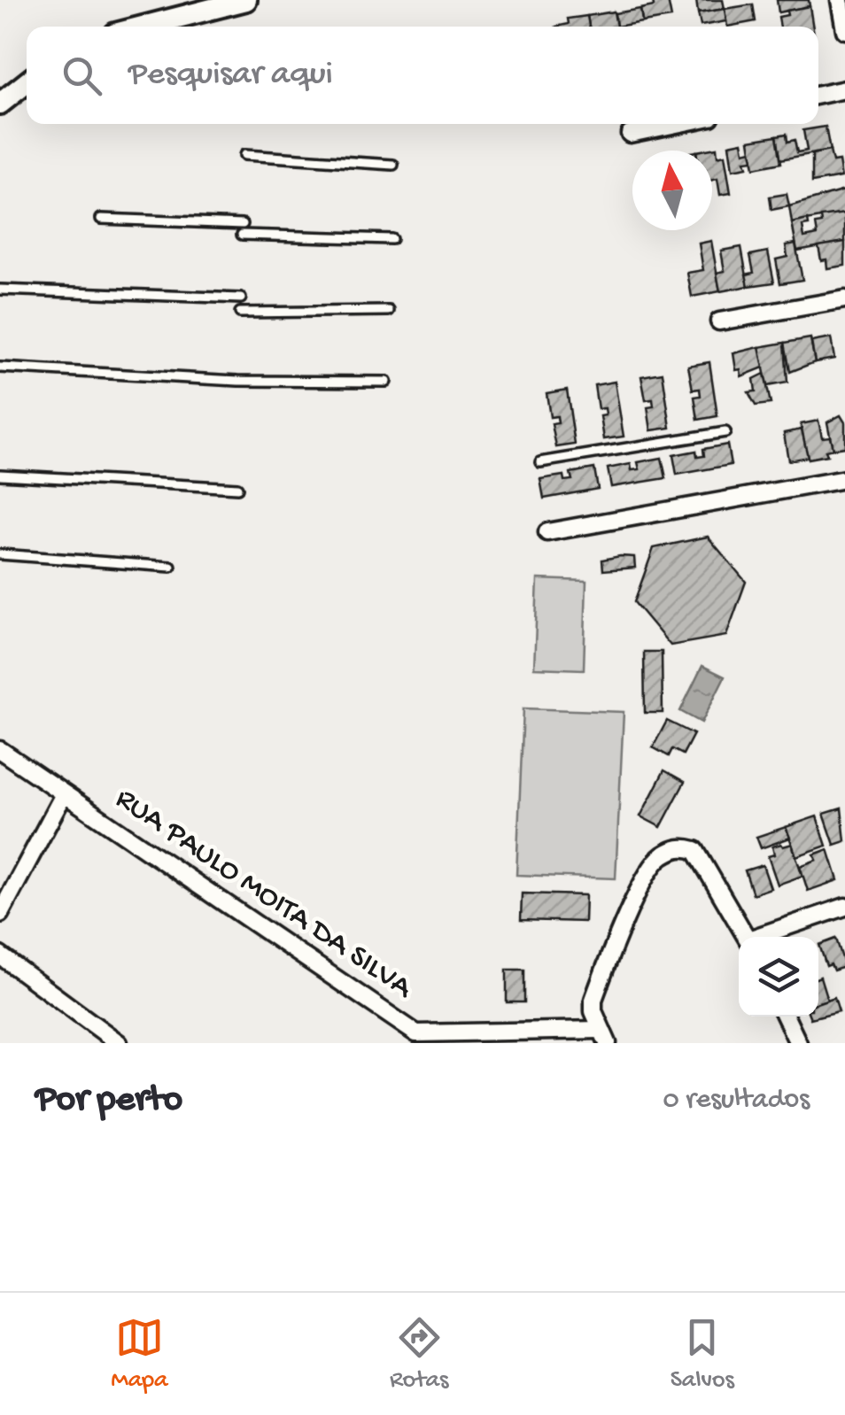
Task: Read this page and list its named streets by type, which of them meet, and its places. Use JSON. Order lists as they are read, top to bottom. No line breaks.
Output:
{"streets":{"street":["RUA PAULO MOITA DA SILVA"]},"north":"top","page":{"search":"Pesquisar aqui","heading":["Por perto","0 resultados"],"nav":["Mapa","Rotas","Salvos"]}}
